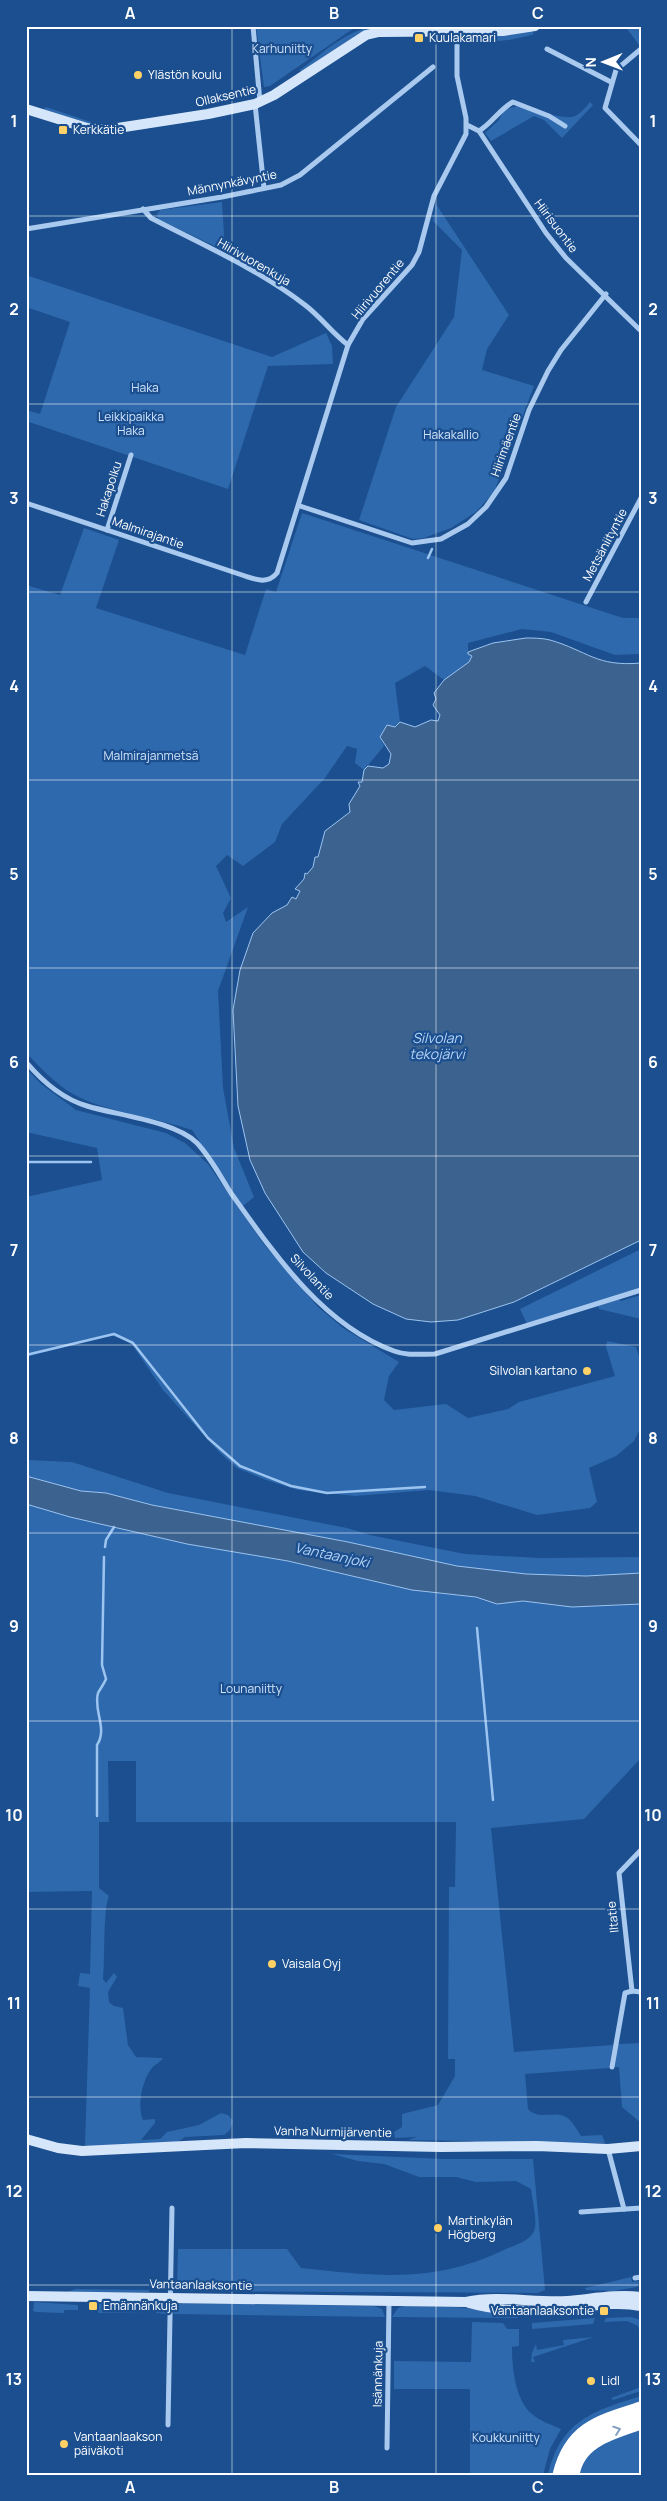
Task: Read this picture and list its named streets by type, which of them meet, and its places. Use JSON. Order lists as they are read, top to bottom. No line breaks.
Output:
{"streets":{"street":["Ollaksentie","Männynkävyntie","Hiirisuontie","Hiirivuorenkuja","Hiirivuorentie","Hiirimäentie","Hakapolku","Malmirajantie","Metsäniityntie","Silvolantie","Iltatie","Vanha Nurmijärventie","Vantaanlaaksontie","Isännänkuja"]},"crossings":[["Ollaksentie","Hiirivuorentie"],["Männynkävyntie","Hiirivuorenkuja"],["Hiirisuontie","Hiirimäentie"],["Hiirivuorenkuja","Hiirivuorentie"],["Hiirivuorentie","Hiirimäentie"],["Hiirivuorentie","Malmirajantie"],["Hakapolku","Malmirajantie"],["Vantaanlaaksontie","Isännänkuja"]],"water":["Silvolan tekojärvi","Vantaanjoki"],"parks":["Karhuniitty","Haka","Leikkipaikka Haka","Hakakallio","Malmirajanmetsä","Lounaniitty","Koukkuniitty"],"places":{"transit":["Kuulakamari","Kerkkätie","Emännänkuja","Vantaanlaaksontie"],"other":["Ylästön koulu","Silvolan kartano","Vaisala Oyj","Martinkylän Högberg","Lidl","Vantaanlaakson päiväkoti"]},"north":"left","grid":{"columns":["A","B","C"],"rows":["1","2","3","4","5","6","7","8","9","10","11","12","13"]}}
